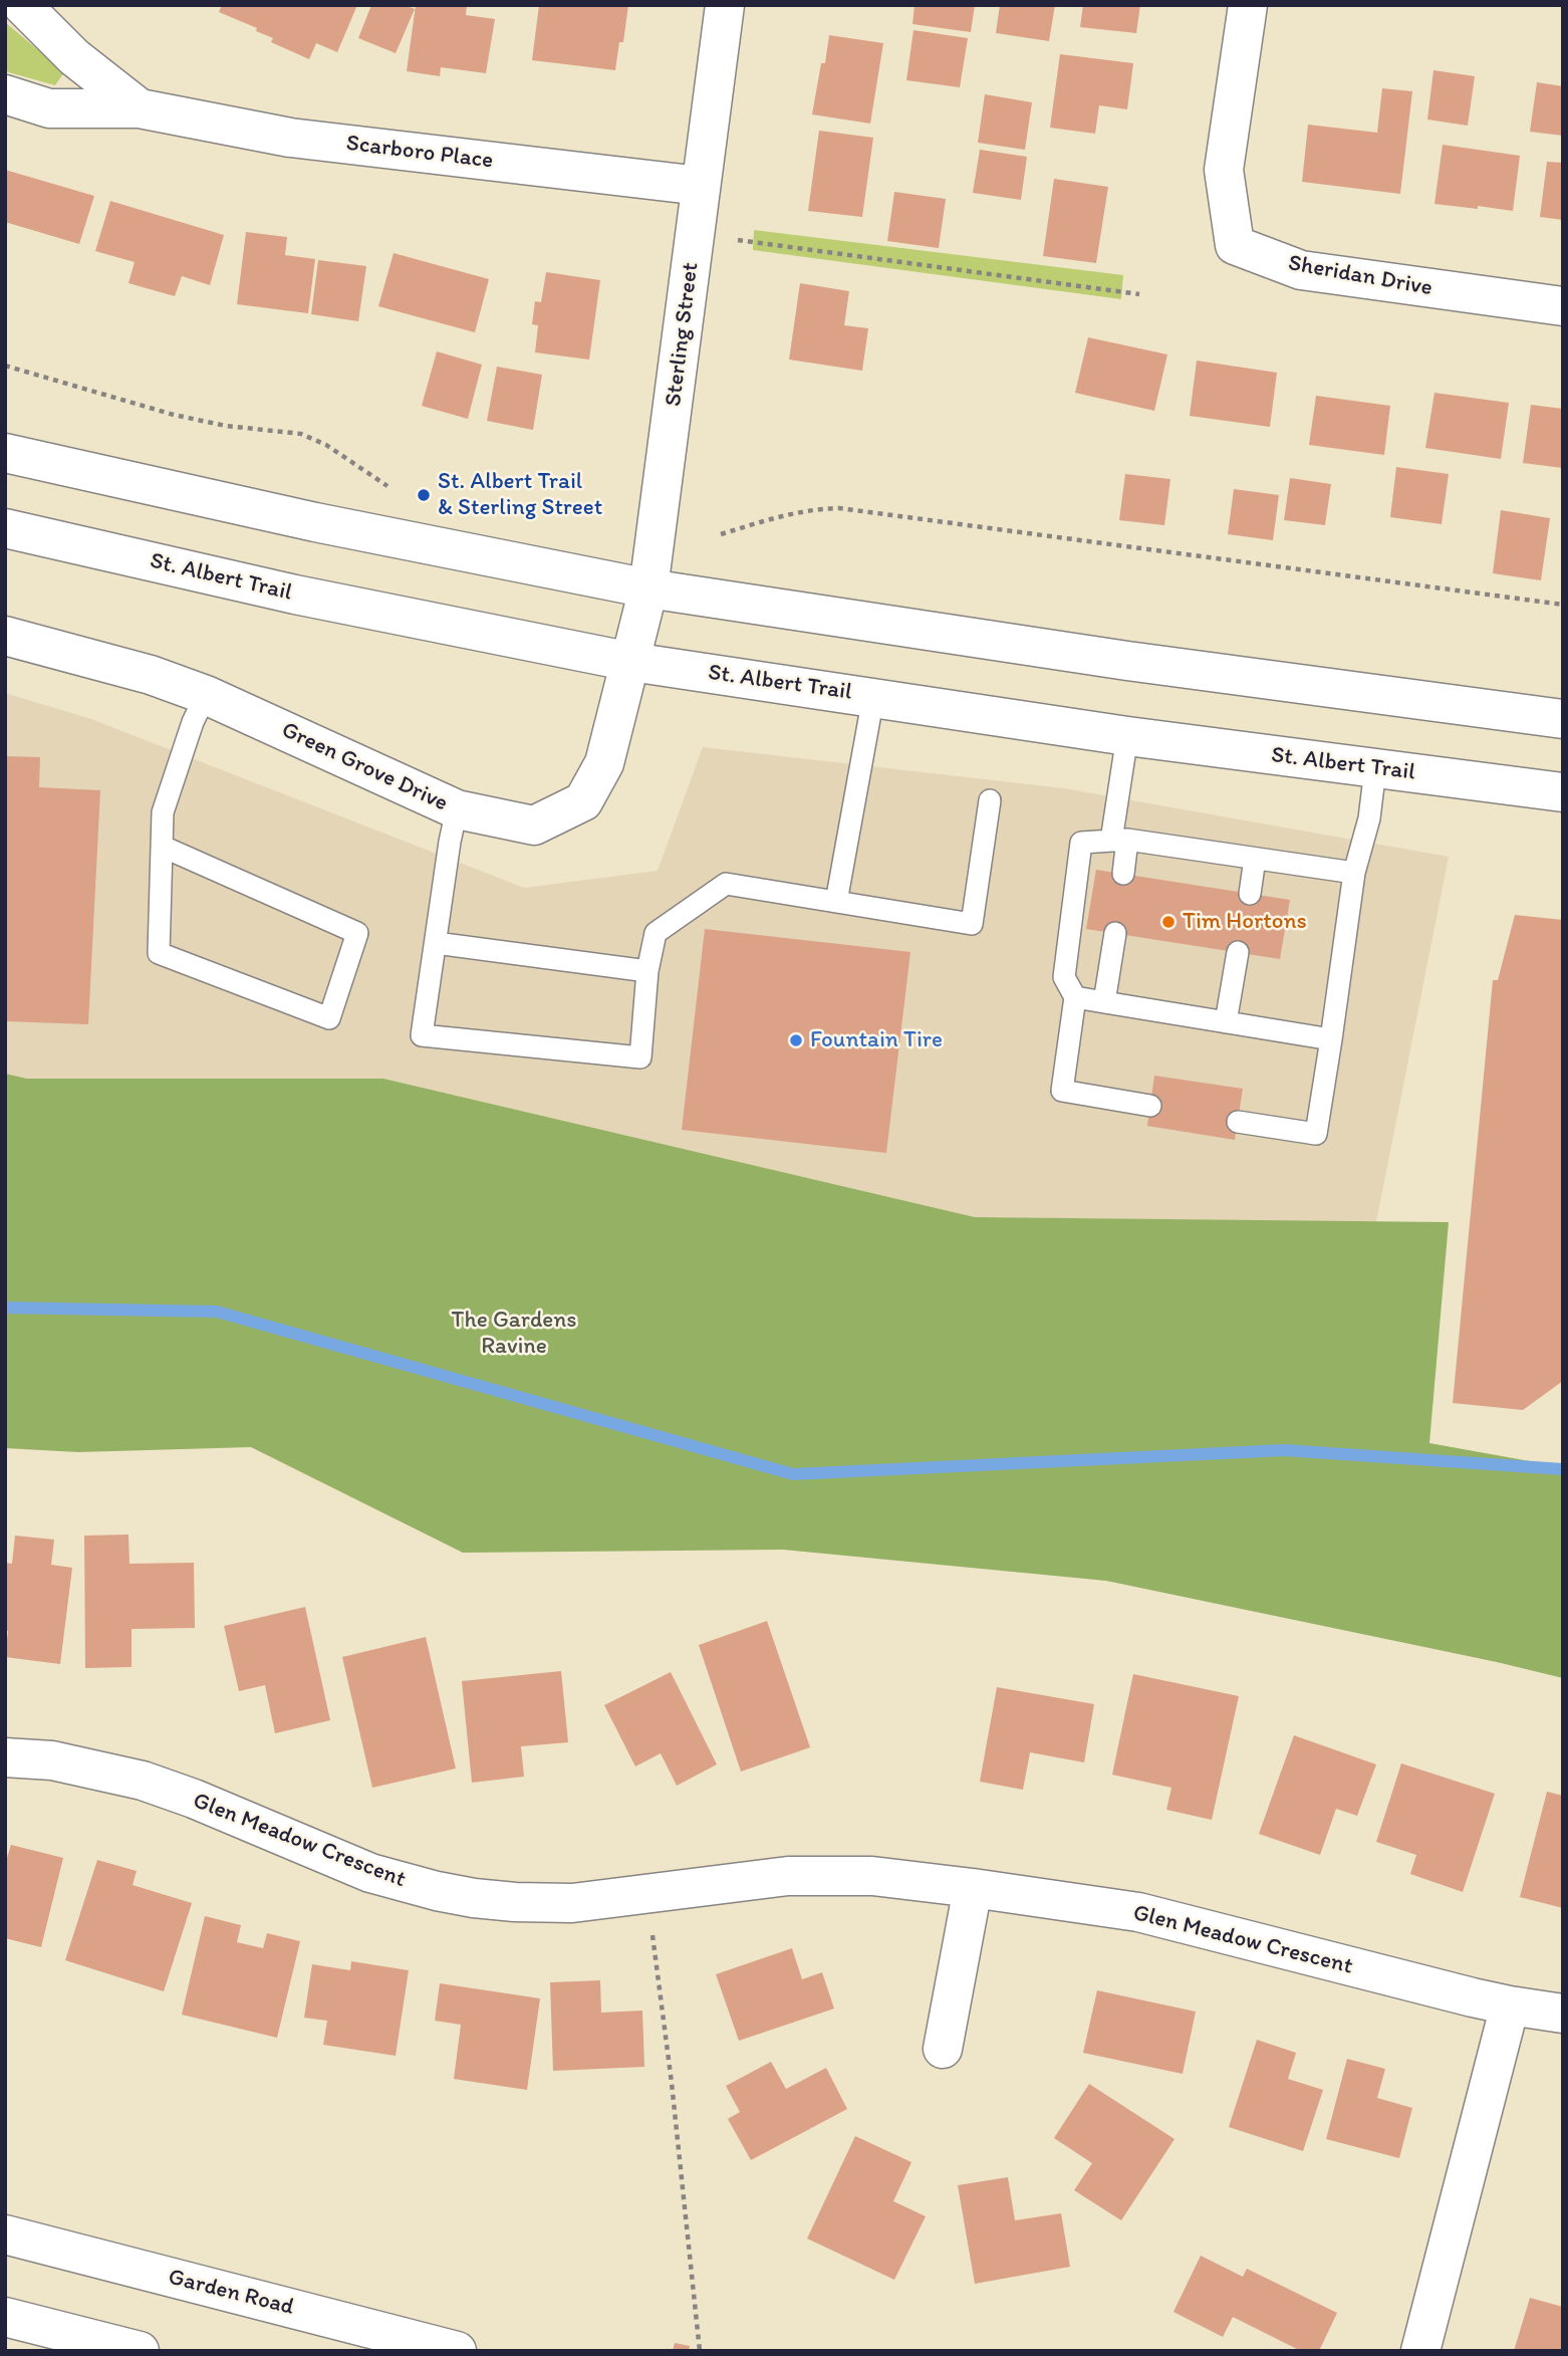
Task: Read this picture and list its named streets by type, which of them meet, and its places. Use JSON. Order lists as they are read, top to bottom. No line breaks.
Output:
{"streets":{"street":["Scarboro Place","Sheridan Drive","Sterling Street","St. Albert Trail","Green Grove Drive","Glen Meadow Crescent","Garden Road"]},"crossings":[["Scarboro Place","Sterling Street"],["Sterling Street","St. Albert Trail"],["Sterling Street","Green Grove Drive"],["St. Albert Trail","Green Grove Drive"]],"parks":["The Gardens Ravine"],"places":["St. Albert Trail & Sterling Street","Tim Hortons","Fountain Tire"]}
